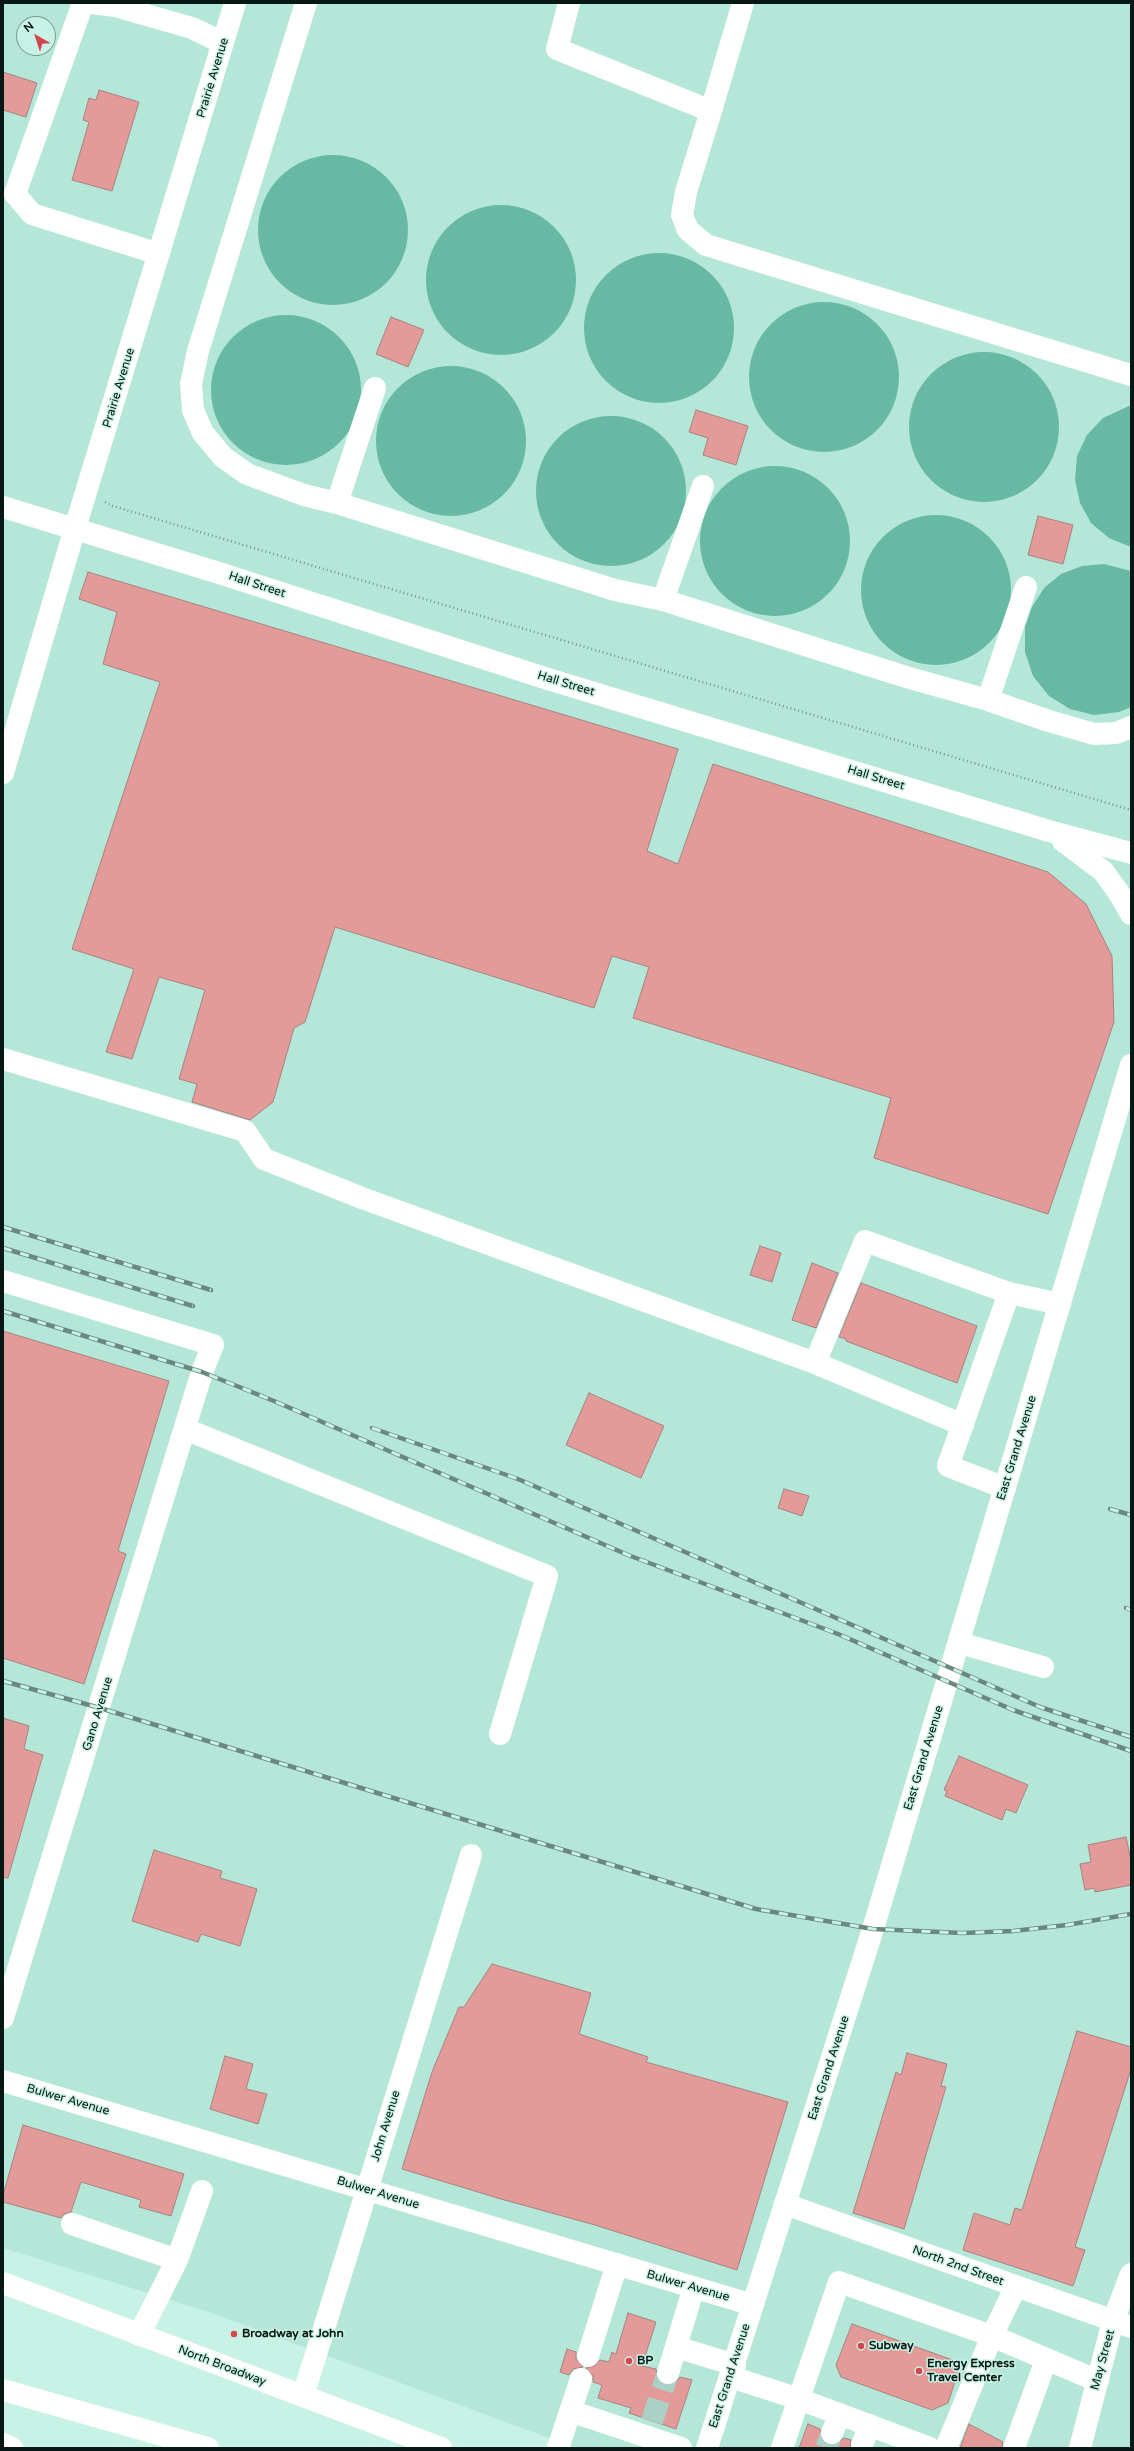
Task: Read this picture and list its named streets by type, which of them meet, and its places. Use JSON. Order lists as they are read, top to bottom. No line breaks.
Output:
{"streets":{"main road":["Prairie Avenue","Hall Street","East Grand Avenue","Gano Avenue","Bulwer Avenue","John Avenue","North 2nd Street","May Street","North Broadway"]},"crossings":[["Prairie Avenue","Hall Street"],["East Grand Avenue","Bulwer Avenue"],["East Grand Avenue","North 2nd Street"],["Bulwer Avenue","John Avenue"],["John Avenue","North Broadway"],["North 2nd Street","May Street"]],"places":["Broadway at John","Subway","BP","Energy Express Travel Center"],"north":"top left"}
